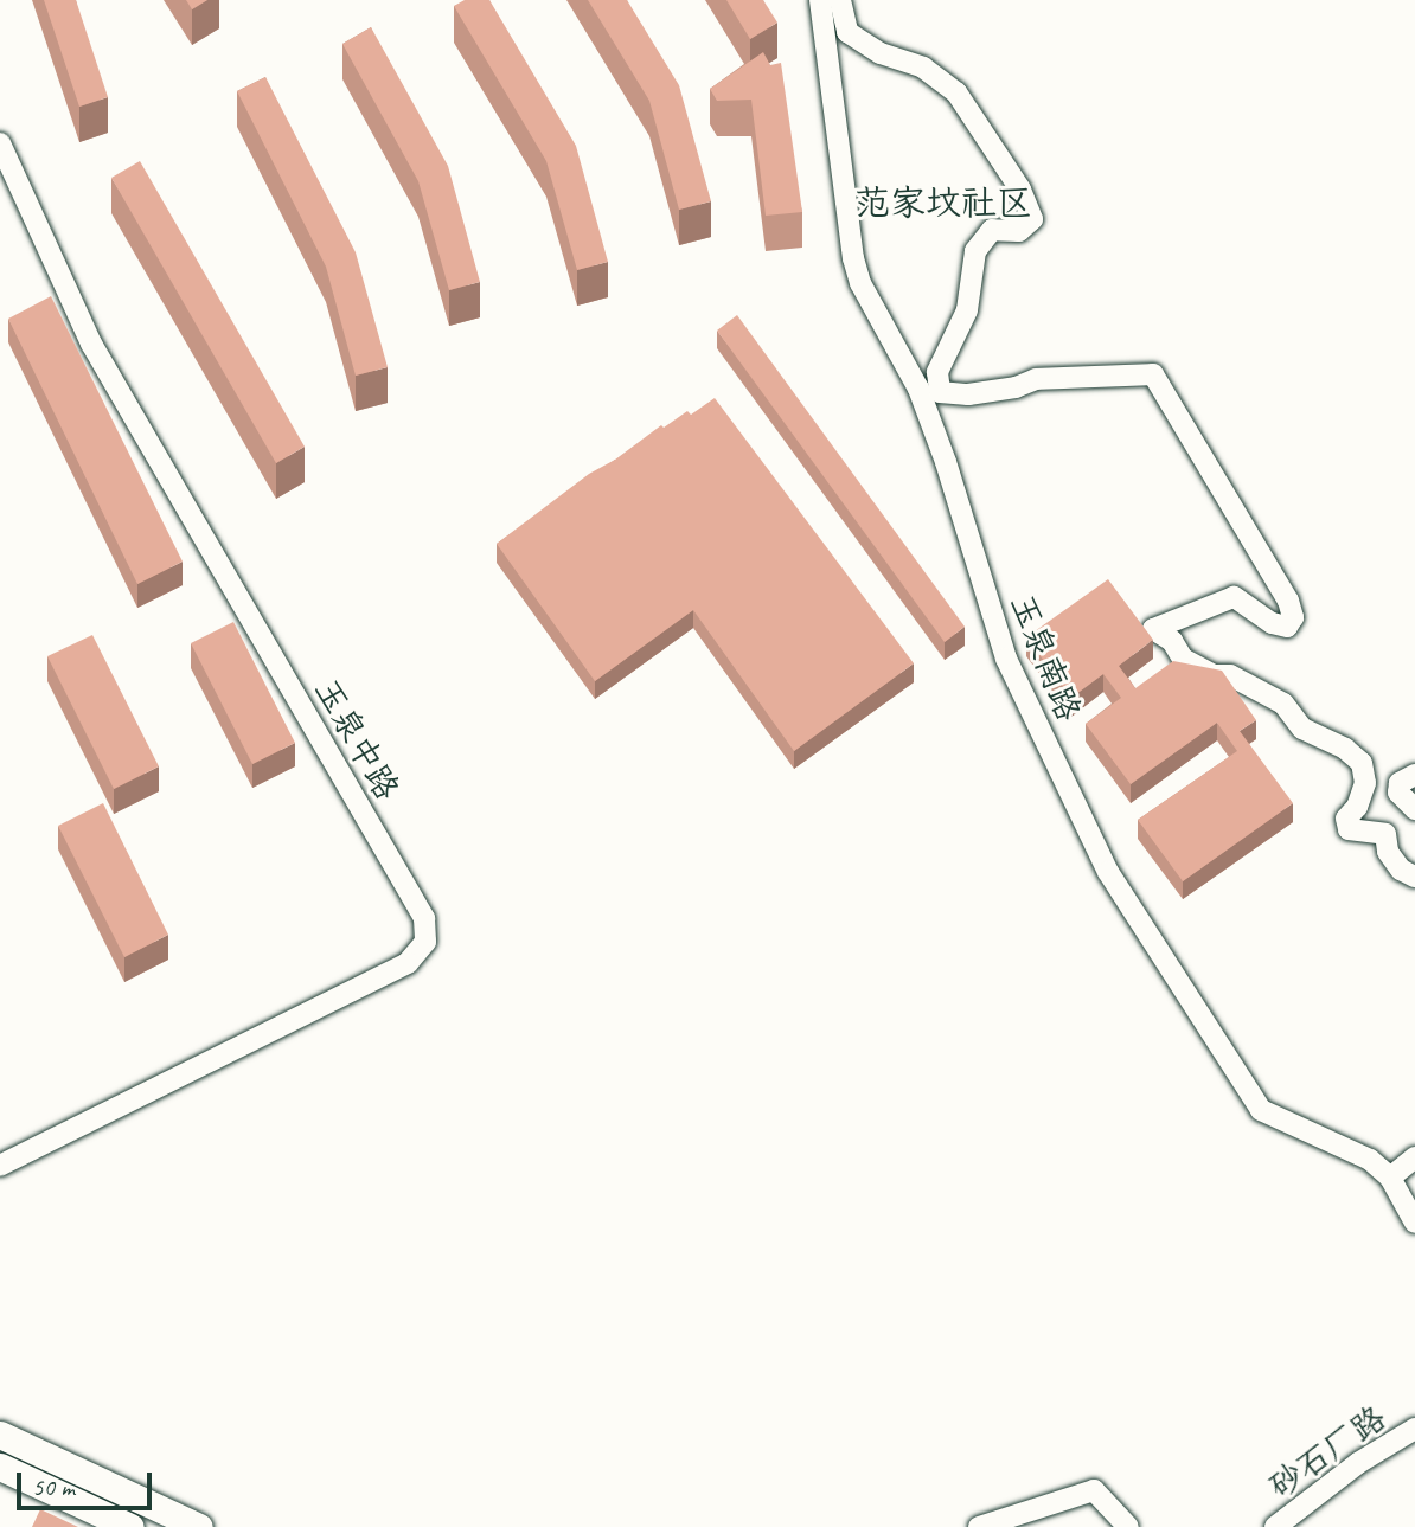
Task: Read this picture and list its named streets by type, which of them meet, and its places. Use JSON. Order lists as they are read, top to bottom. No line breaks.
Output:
{"streets":{"street":["玉泉南路","玉泉中路","砂石厂路"]},"districts":["范家坟社区"],"scale_bar":"50 m"}
